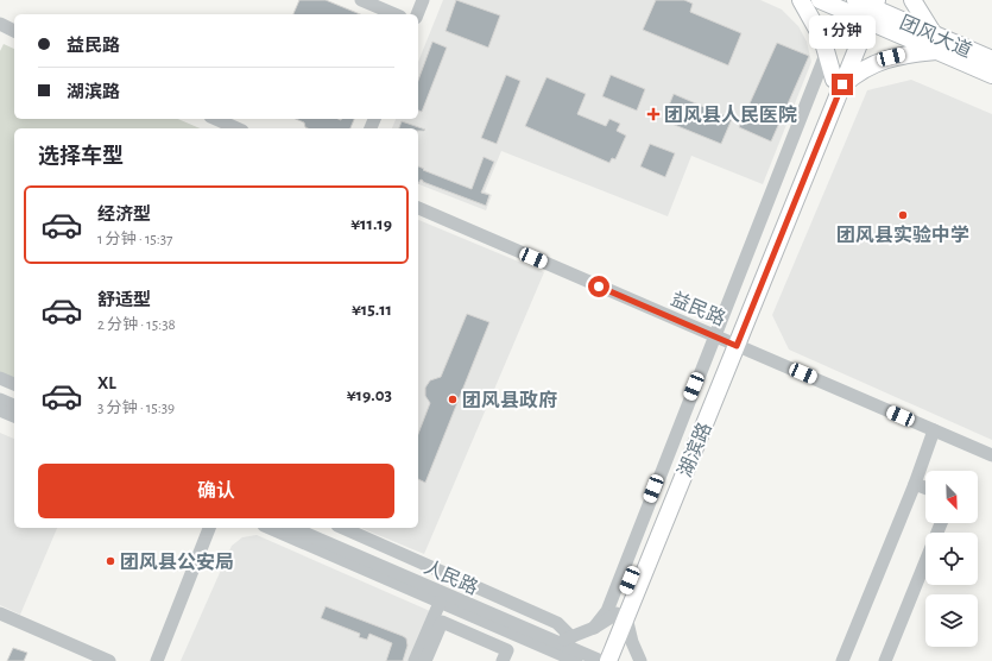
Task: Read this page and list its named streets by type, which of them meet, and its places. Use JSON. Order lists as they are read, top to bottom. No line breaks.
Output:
{"streets":{"main road":["团风大道","湖滨路"],"street":["益民路","人民路"]},"crossings":[["团风大道","湖滨路"],["益民路","湖滨路"],["湖滨路","人民路"]],"places":{"health":["团风县人民医院"],"other":["团风县实验中学","团风县政府","团风县公安局"]},"north":"bottom right","page":{"banner":["益民路","湖滨路"],"bubble":"1 分钟","heading":"选择车型","list":[{"name":"经济型","note":"1 分钟 · 15:37","value":"¥11.19"},{"name":"舒适型","note":"2 分钟 · 15:38","value":"¥15.11"},{"name":"XL","note":"3 分钟 · 15:39","value":"¥19.03"}],"buttons":"确认"}}
